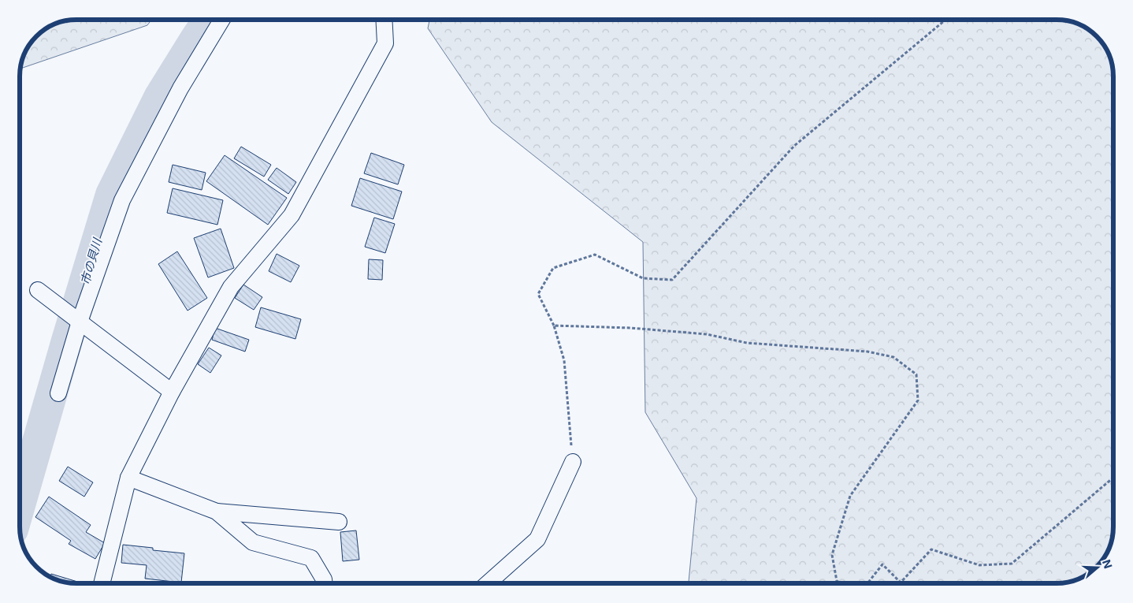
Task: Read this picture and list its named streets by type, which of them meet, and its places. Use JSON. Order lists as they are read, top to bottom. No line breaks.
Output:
{"water":["市の貝川"],"north":"right"}
